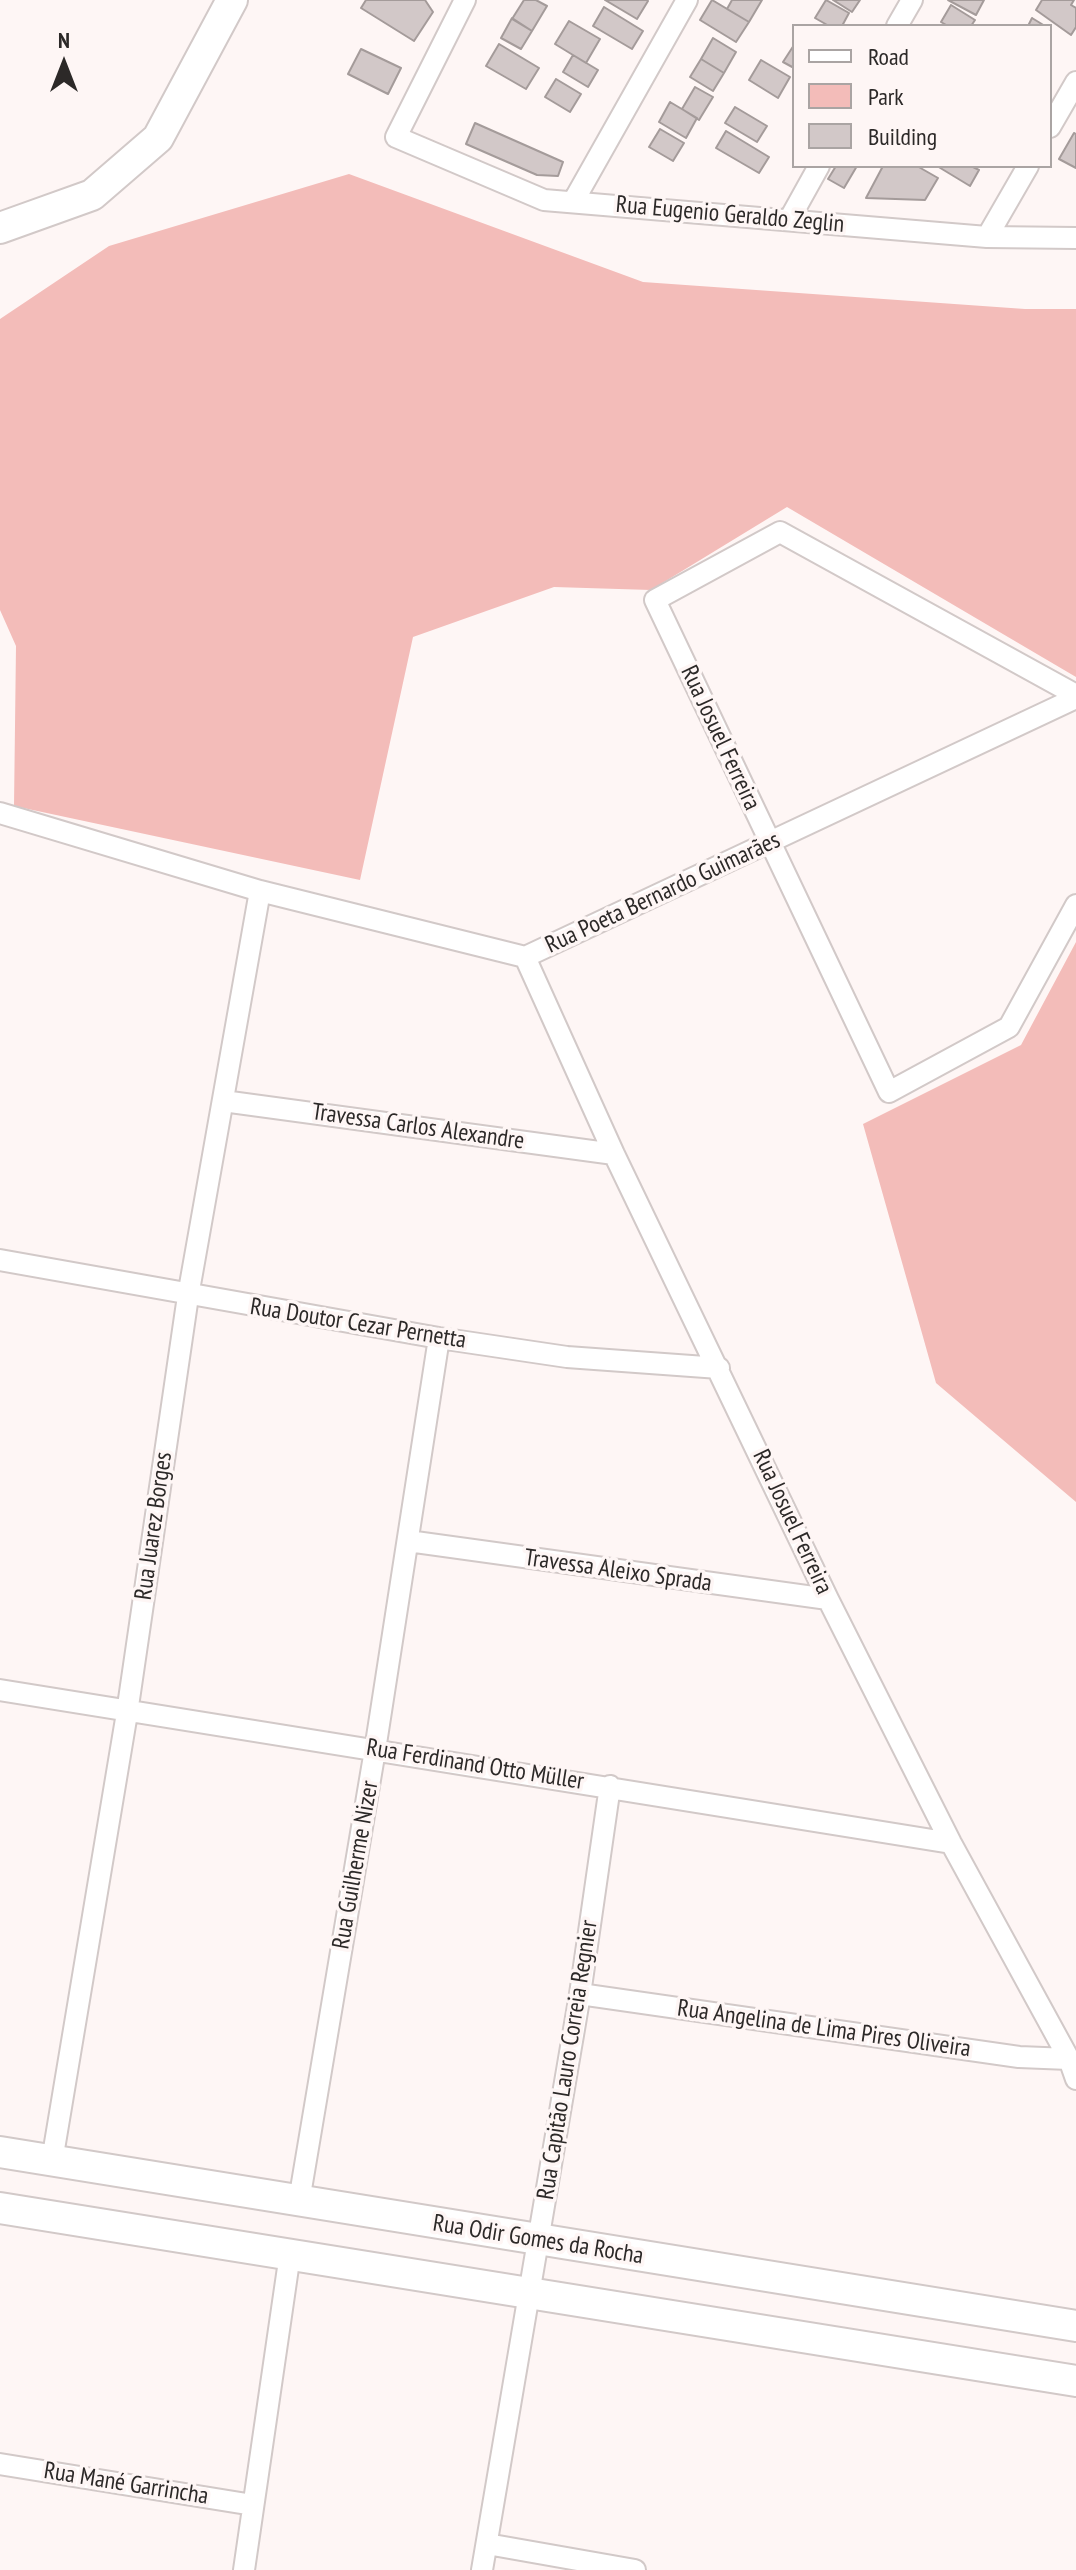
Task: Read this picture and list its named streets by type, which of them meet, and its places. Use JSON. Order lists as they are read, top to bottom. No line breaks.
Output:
{"streets":{"street":["Rua Eugenio Geraldo Zeglin","Rua Josuel Ferreira","Rua Poeta Bernardo Guimarães","Travessa Carlos Alexandre","Rua Doutor Cezar Pernetta","Rua Juarez Borges","Travessa Aleixo Sprada","Rua Ferdinand Otto Müller","Rua Guilherme Nizer","Rua Angelina de Lima Pires Oliveira","Rua Capitão Lauro Correia Regnier","Rua Odir Gomes da Rocha","Rua Mané Garrincha"]},"crossings":[["Rua Josuel Ferreira","Rua Poeta Bernardo Guimarães"],["Rua Josuel Ferreira","Travessa Carlos Alexandre"],["Rua Josuel Ferreira","Rua Doutor Cezar Pernetta"],["Rua Josuel Ferreira","Travessa Aleixo Sprada"],["Rua Josuel Ferreira","Rua Ferdinand Otto Müller"],["Rua Josuel Ferreira","Rua Angelina de Lima Pires Oliveira"],["Rua Poeta Bernardo Guimarães","Rua Juarez Borges"],["Travessa Carlos Alexandre","Rua Juarez Borges"],["Rua Doutor Cezar Pernetta","Rua Juarez Borges"],["Rua Doutor Cezar Pernetta","Rua Guilherme Nizer"],["Rua Juarez Borges","Rua Ferdinand Otto Müller"],["Rua Juarez Borges","Rua Odir Gomes da Rocha"],["Travessa Aleixo Sprada","Rua Guilherme Nizer"],["Rua Ferdinand Otto Müller","Rua Guilherme Nizer"],["Rua Ferdinand Otto Müller","Rua Capitão Lauro Correia Regnier"],["Rua Guilherme Nizer","Rua Odir Gomes da Rocha"],["Rua Angelina de Lima Pires Oliveira","Rua Capitão Lauro Correia Regnier"],["Rua Capitão Lauro Correia Regnier","Rua Odir Gomes da Rocha"]],"legend":["Road","Park","Building"],"north":"top"}
